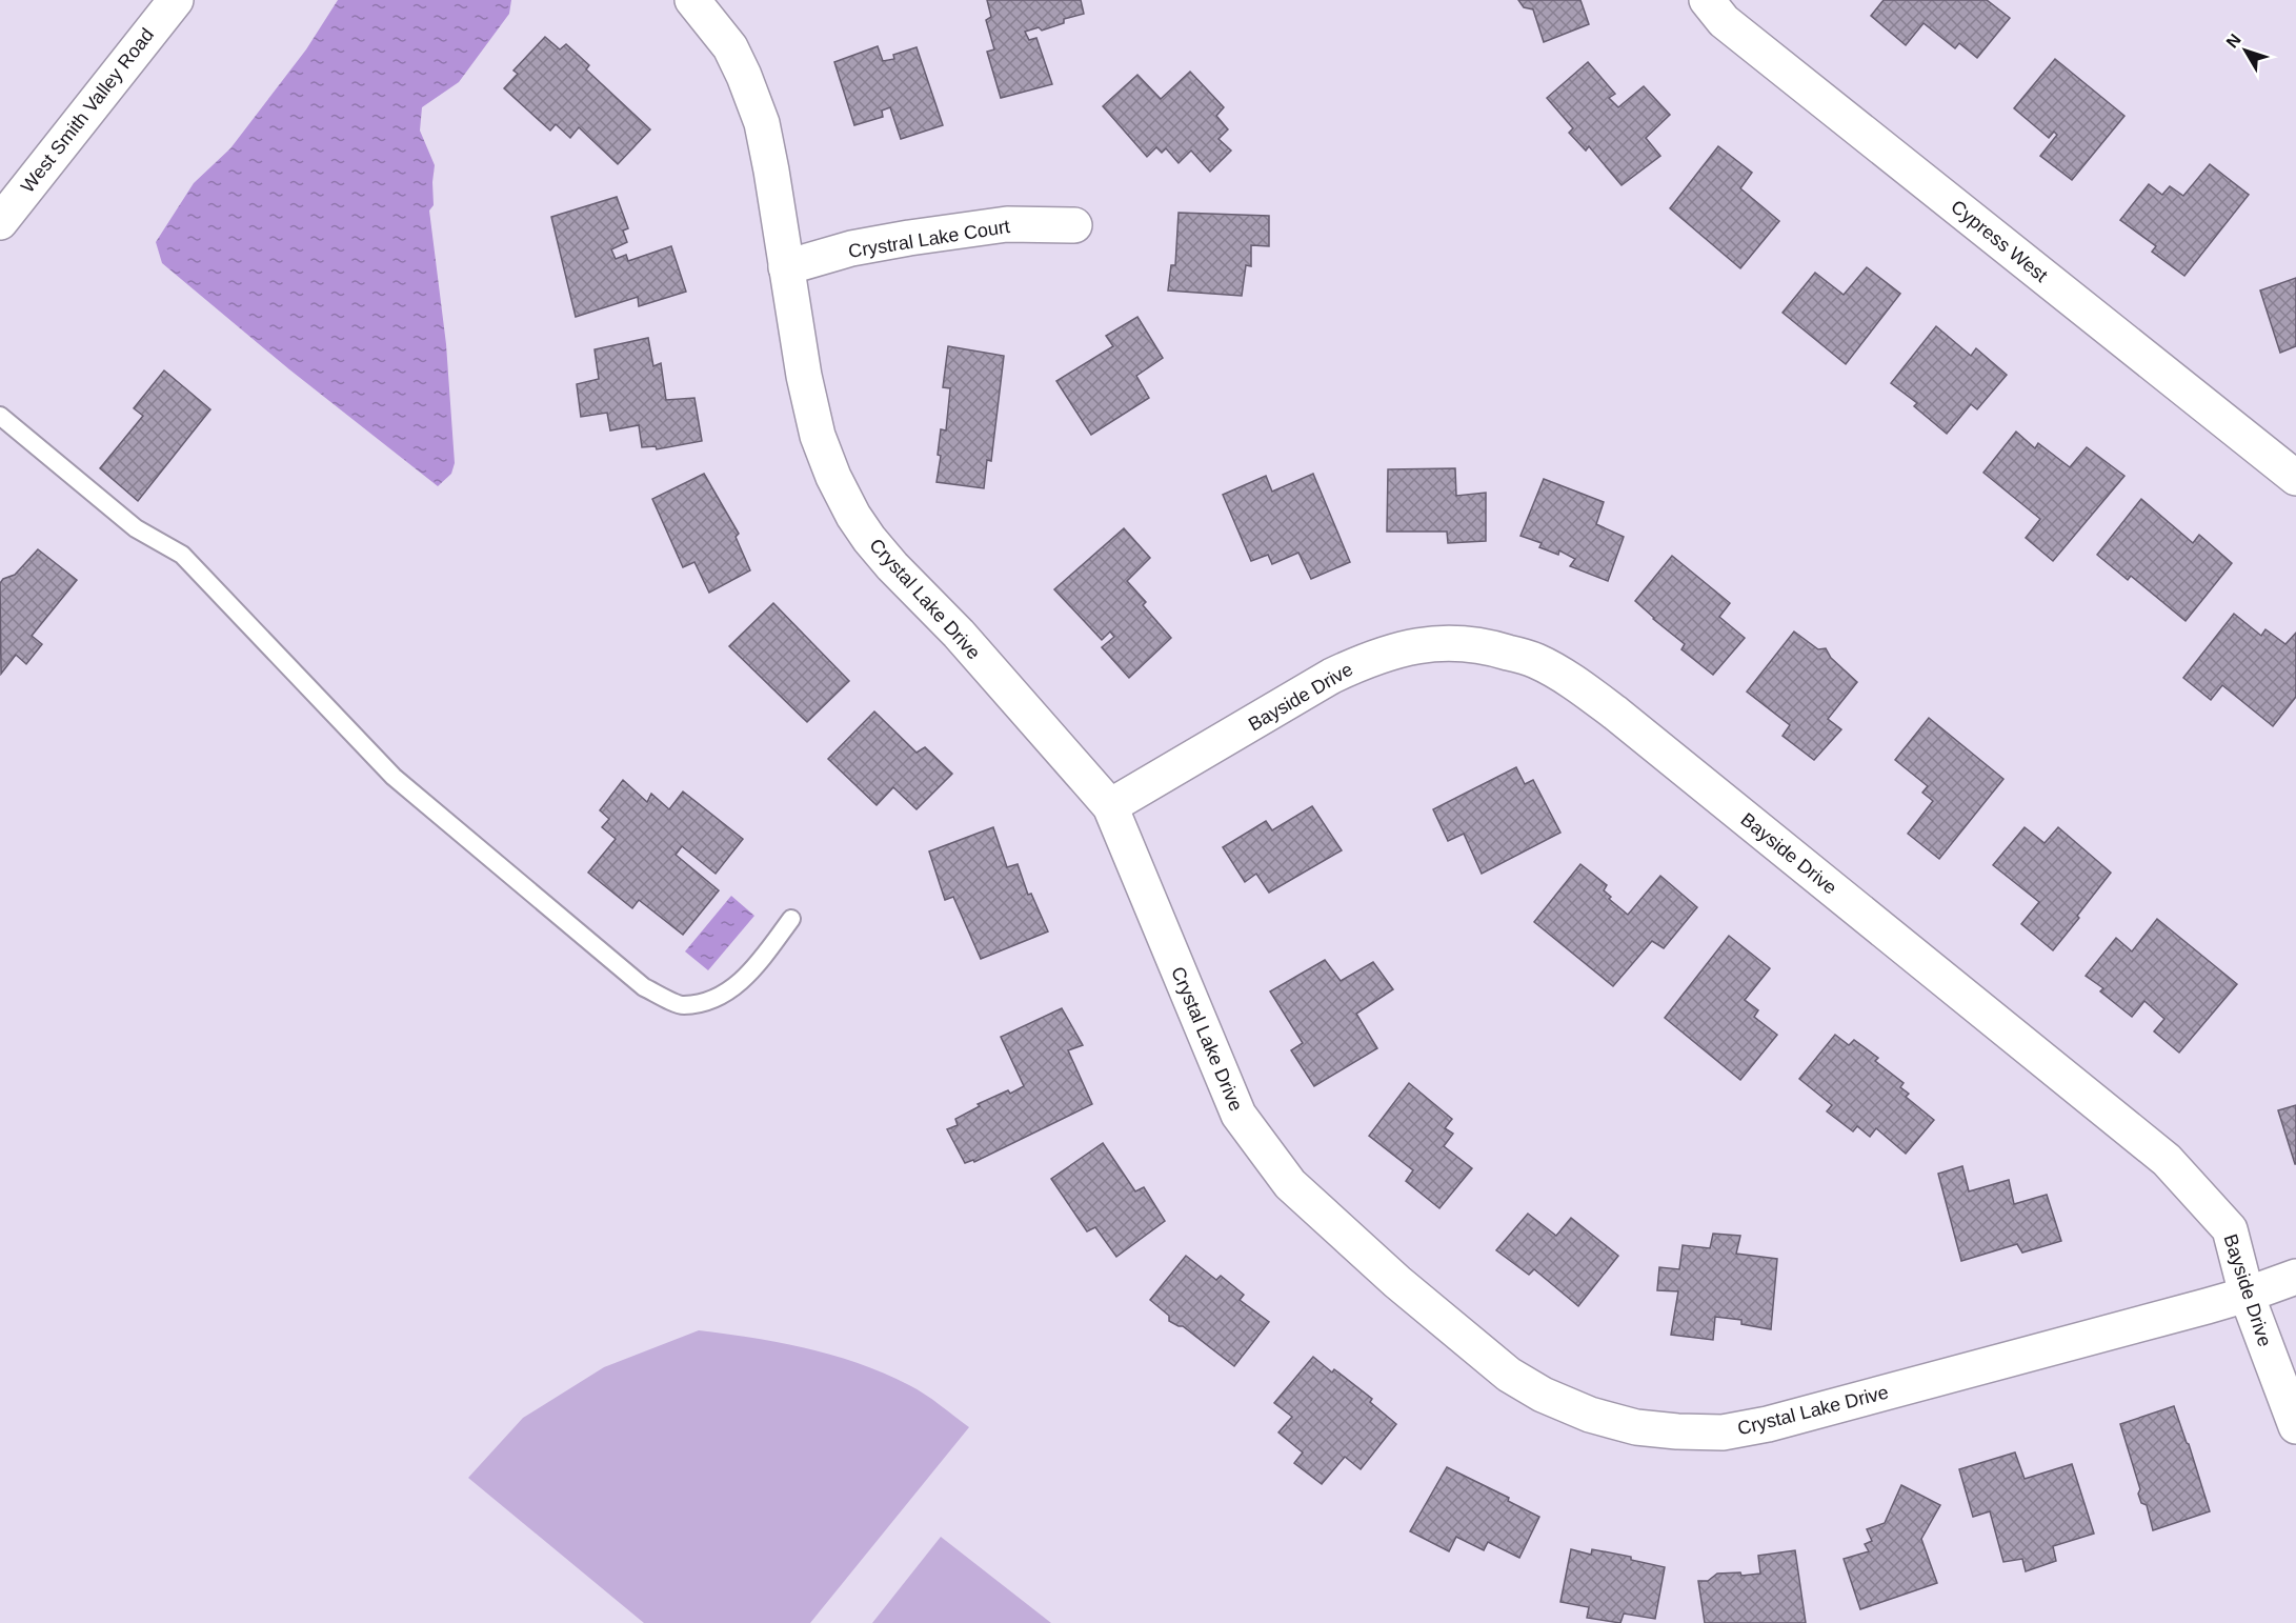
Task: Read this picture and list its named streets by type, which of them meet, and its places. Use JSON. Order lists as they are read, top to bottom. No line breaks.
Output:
{"streets":{"street":["West Smith Valley Road","Crystral Lake Court","Cypress West","Crystal Lake Drive","Bayside Drive"]},"crossings":[["Crystral Lake Court","Crystal Lake Drive"],["Crystal Lake Drive","Bayside Drive"]],"north":"top left"}
